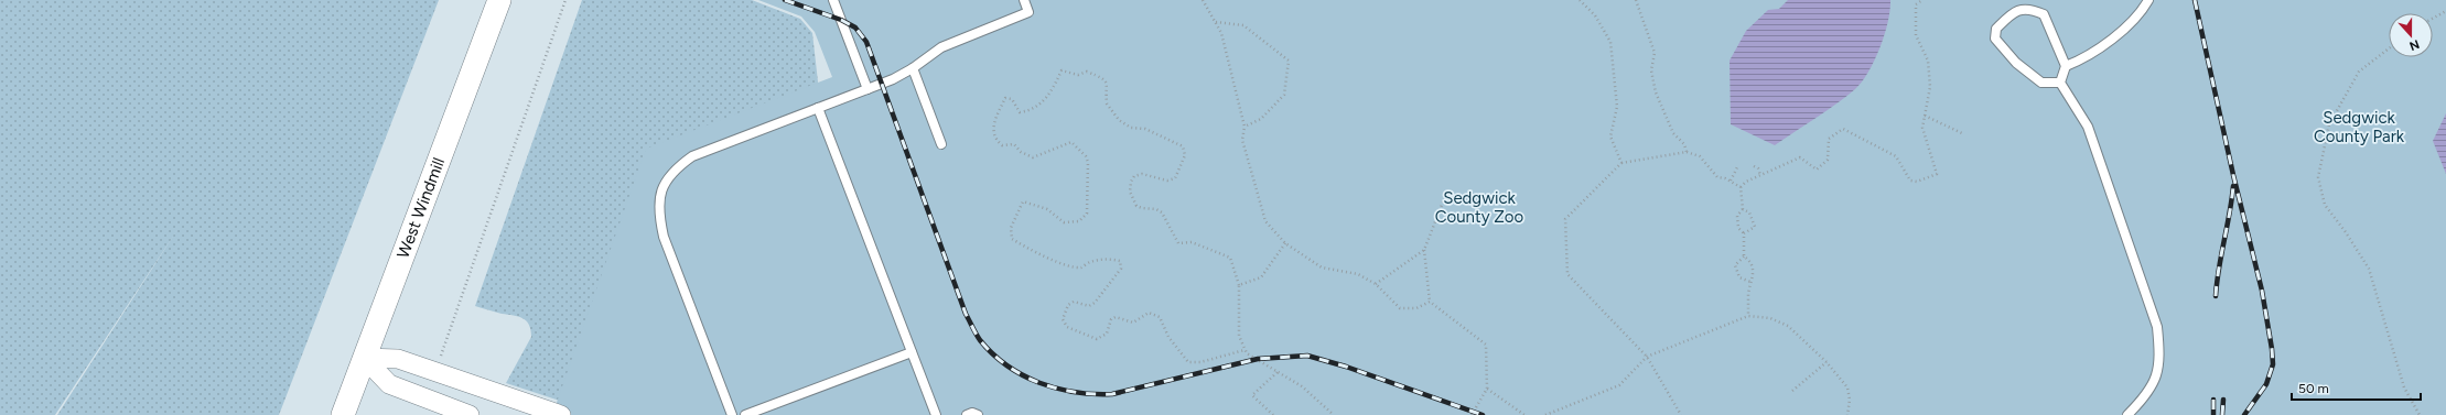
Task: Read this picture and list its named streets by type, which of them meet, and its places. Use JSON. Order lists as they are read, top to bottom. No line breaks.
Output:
{"streets":{"street":["West Windmill"]},"parks":["Sedgwick County Park","Sedgwick County Zoo"],"scale_bar":"50 m","north":"bottom"}
